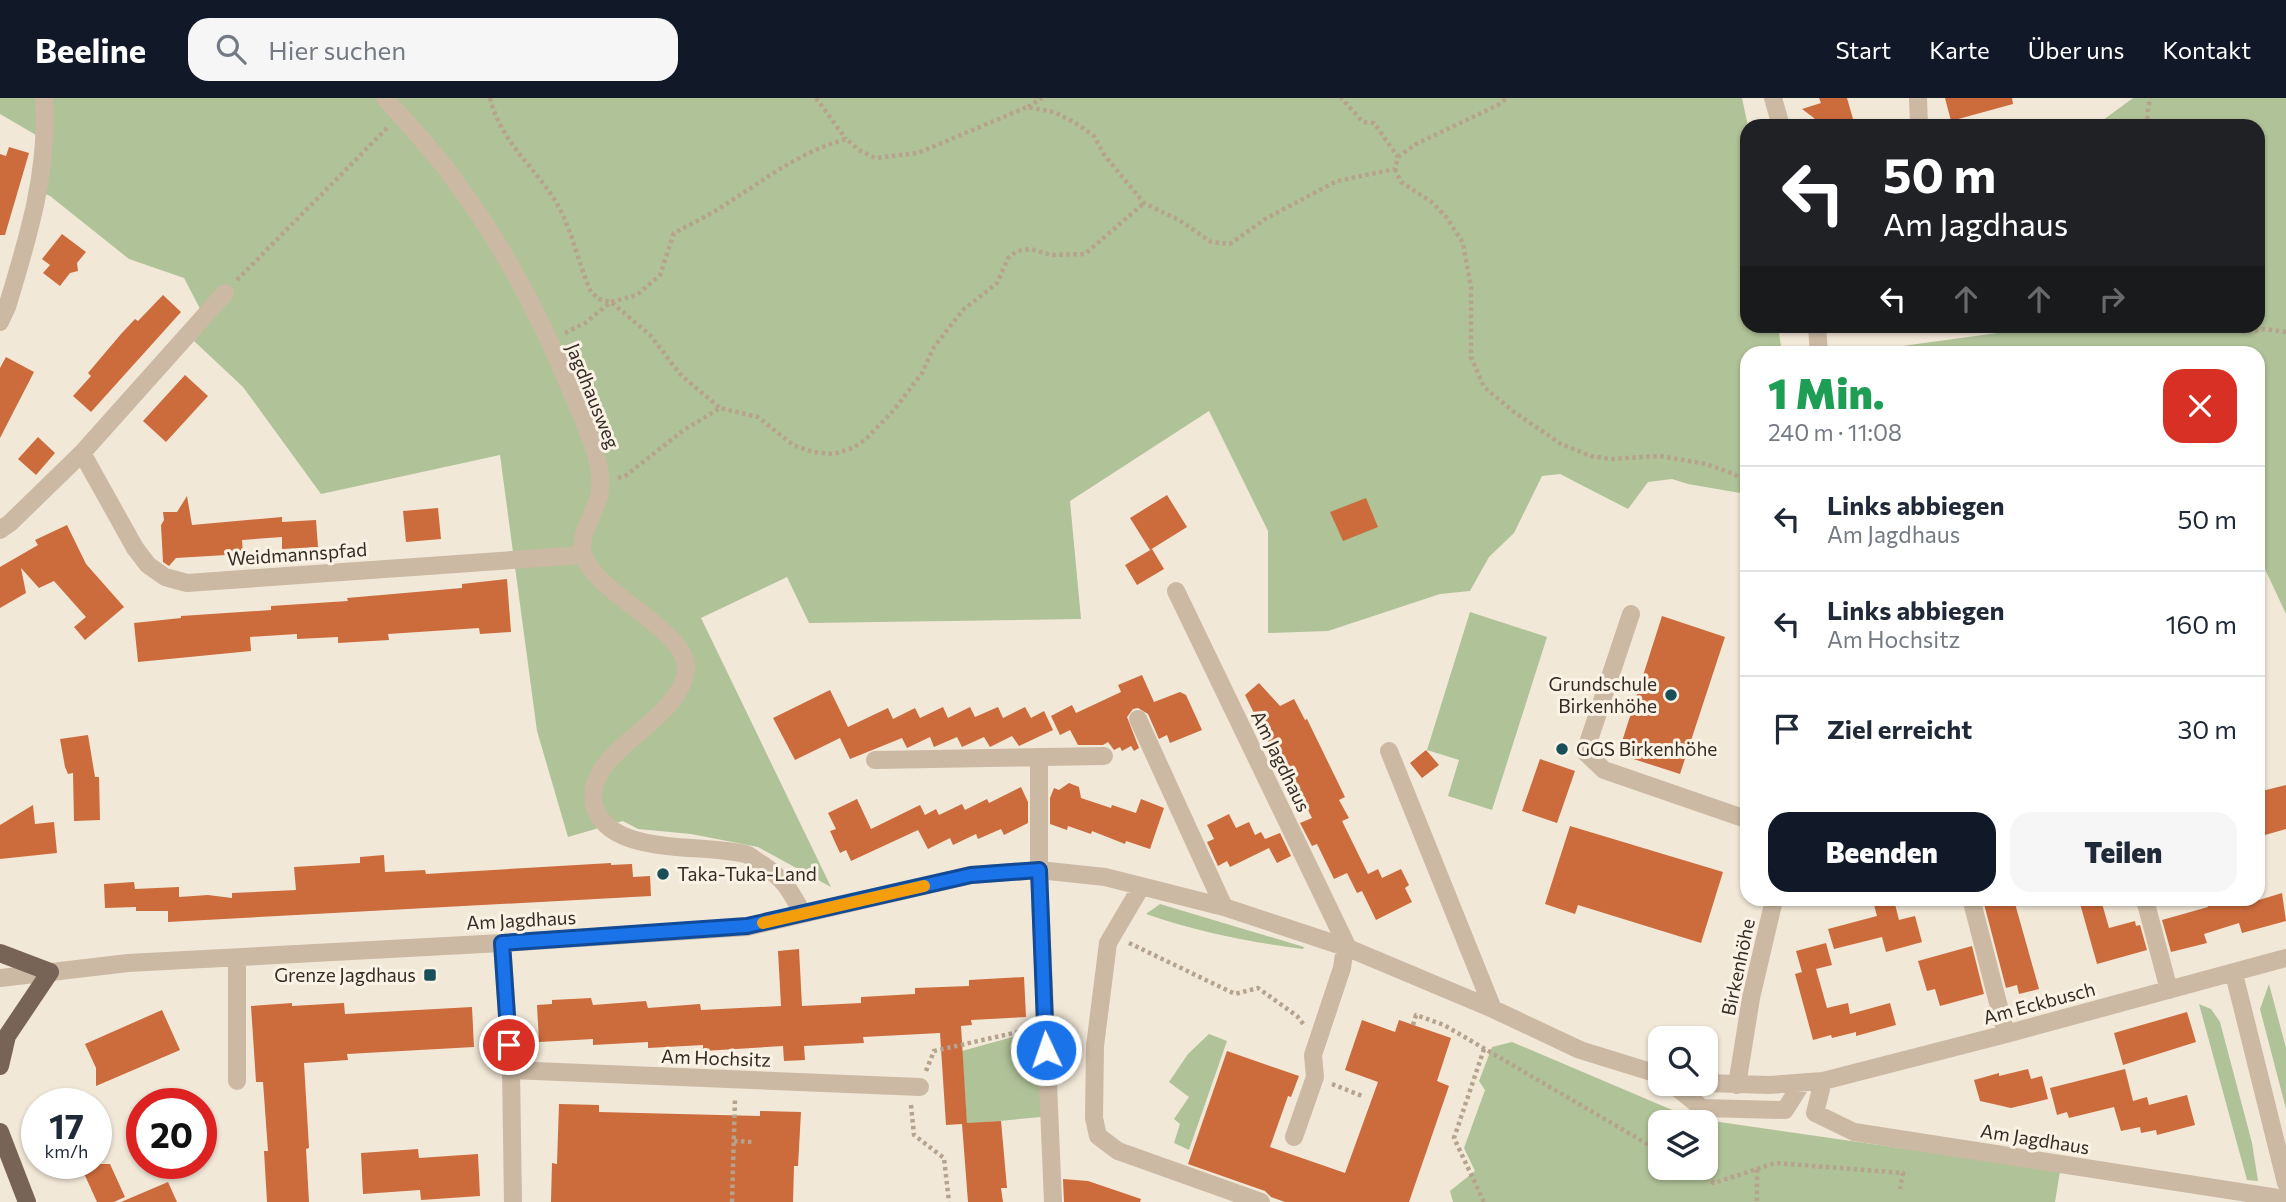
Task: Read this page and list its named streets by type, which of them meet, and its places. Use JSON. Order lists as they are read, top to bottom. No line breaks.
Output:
{"streets":{"street":["Jagdhausweg","Weidmannspfad","Am Jagdhaus","Birkenhöhe","Am Eckbusch","Am Hochsitz"]},"crossings":[["Jagdhausweg","Weidmannspfad"],["Am Jagdhaus","Am Eckbusch"]],"places":{"other":["Grundschule Birkenhöhe","GGS Birkenhöhe","Taka-Tuka-Land"],"transit":["Grenze Jagdhaus"]},"page":{"header":"Beeline","search":"Hier suchen","nav":["Start","Karte","Über uns","Kontakt"],"turn":["50 m","Am Jagdhaus"],"heading":["1 Min.","240 m · 11:08"],"list":[{"name":"Links abbiegen","note":"Am Jagdhaus","value":"50 m"},{"name":"Links abbiegen","note":"Am Hochsitz","value":"160 m"},{"name":"Ziel erreicht","value":"30 m"}],"buttons":["Beenden","Teilen"],"speed":"17 km/h","limit":"20"}}
